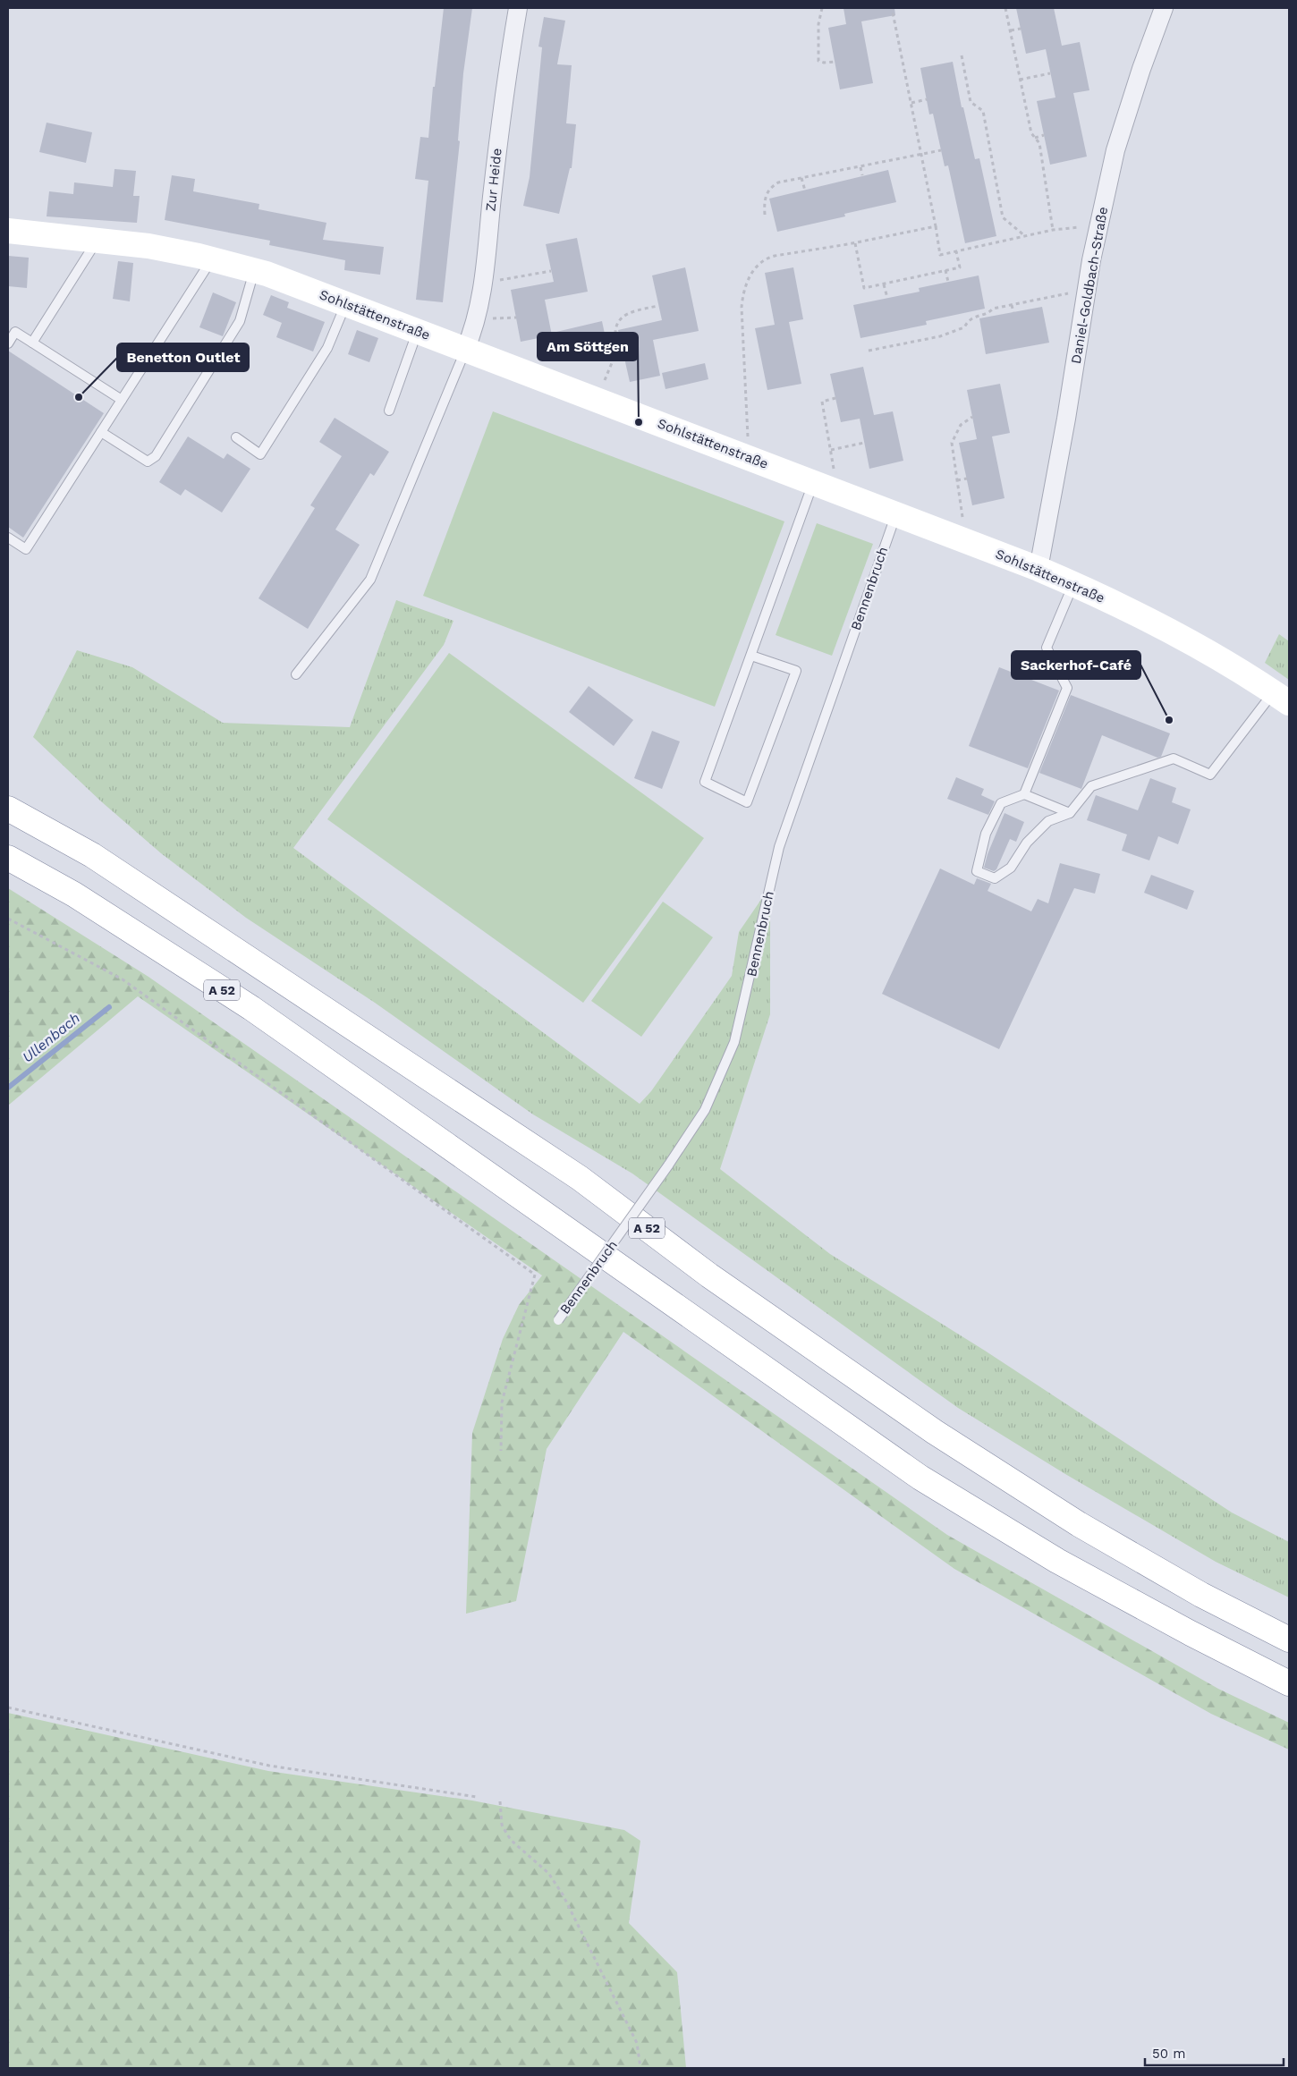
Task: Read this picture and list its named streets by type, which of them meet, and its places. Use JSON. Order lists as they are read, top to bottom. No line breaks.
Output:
{"streets":{"main road":["Sohlstättenstraße","A 52"],"street":["Zur Heide","Daniel-Goldbach-Straße"],"lane":["Bennenbruch"]},"crossings":[["Zur Heide","Sohlstättenstraße"],["Daniel-Goldbach-Straße","Sohlstättenstraße"],["Sohlstättenstraße","Bennenbruch"]],"water":["Ullenbach"],"places":["Benetton Outlet","Am Söttgen","Sackerhof-Café"],"scale_bar":"50 m"}
